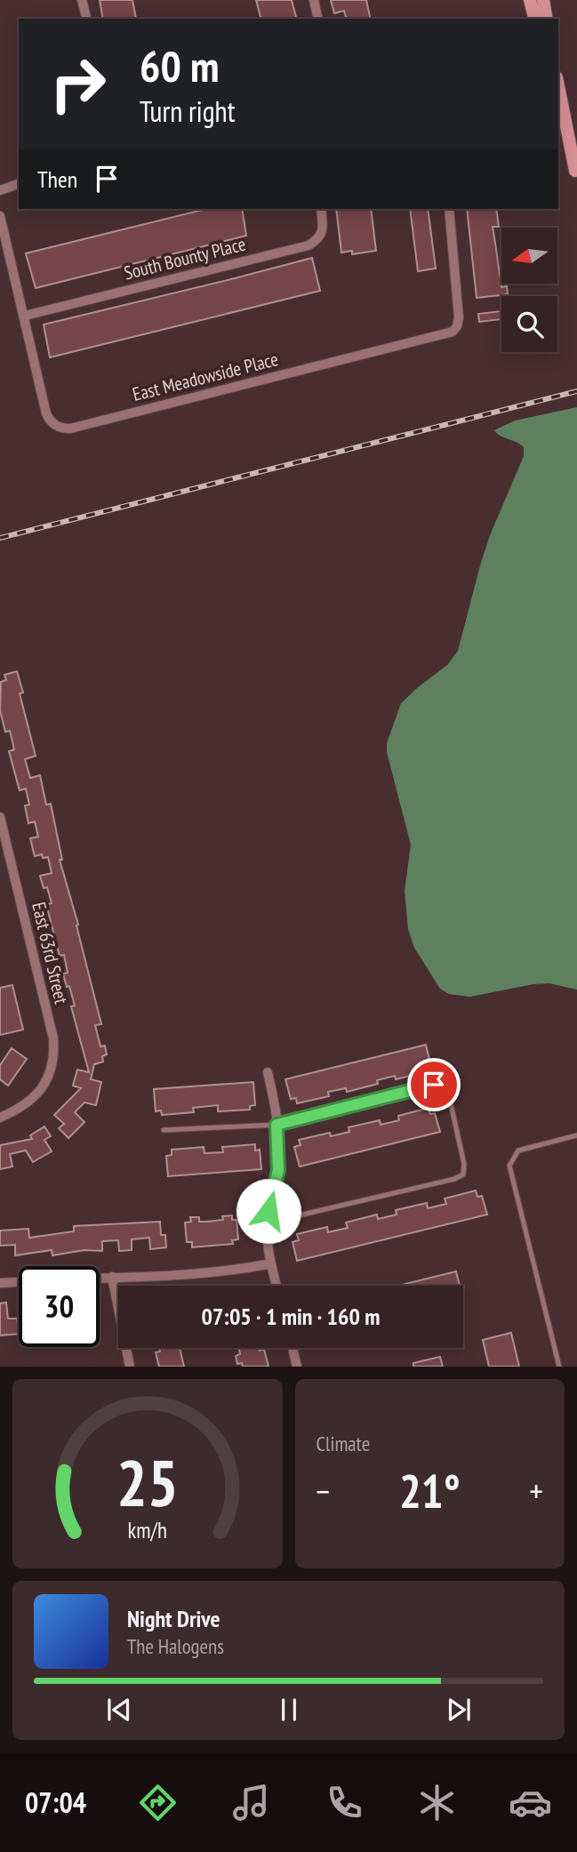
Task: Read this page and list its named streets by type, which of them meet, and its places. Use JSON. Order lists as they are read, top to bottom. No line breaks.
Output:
{"streets":{"street":["South Bounty Place","East Meadowside Place","East 63rd Street"]},"crossings":[["South Bounty Place","East Meadowside Place"]],"north":"left","page":{"turn":["60 m","Turn right"],"then":"Then","limit":"30","trip":"07:05 · 1 min · 160 m","tile":"Climate","heat":["−","21°","+"],"song":["Night Drive","The Halogens"],"tabs":"07:04","gauge":["25","km/h"]}}
